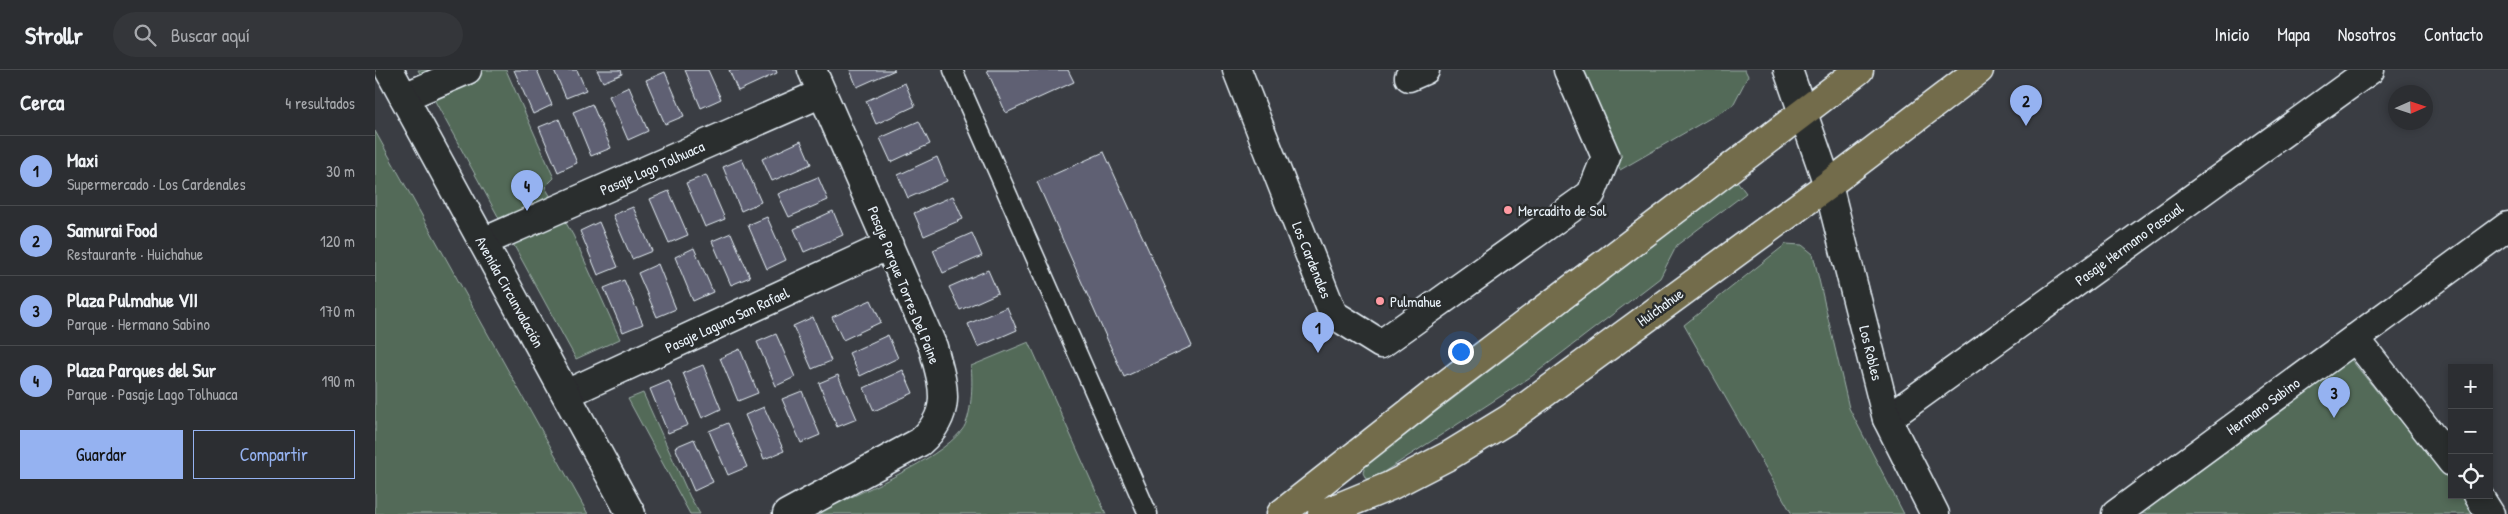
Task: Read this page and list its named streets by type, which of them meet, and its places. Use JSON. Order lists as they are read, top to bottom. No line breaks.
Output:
{"streets":{"main road":["Huichahue"],"street":["Pasaje Lago Tolhuaca","Pasaje Hermano Pascual","Los Cardenales","Pasaje Parque Torres Del Paine","Avenida Circunvalación","Pasaje Laguna San Rafael","Los Robles","Hermano Sabino"]},"crossings":[["Pasaje Lago Tolhuaca","Pasaje Parque Torres Del Paine"],["Pasaje Lago Tolhuaca","Avenida Circunvalación"],["Pasaje Hermano Pascual","Los Robles"],["Pasaje Parque Torres Del Paine","Pasaje Laguna San Rafael"],["Avenida Circunvalación","Pasaje Laguna San Rafael"],["Huichahue","Los Robles"]],"places":["Mercadito de Sol","Pulmahue"],"north":"right","page":{"header":"Strollr","search":"Buscar aquí","nav":["Inicio","Mapa","Nosotros","Contacto"],"heading":["Cerca","4 resultados"],"pins":["2","4","1","3"],"list":[{"mark":"1","name":"Maxi","note":"Supermercado · Los Cardenales","value":"30 m"},{"mark":"2","name":"Samurai Food","note":"Restaurante · Huichahue","value":"120 m"},{"mark":"3","name":"Plaza Pulmahue VII","note":"Parque · Hermano Sabino","value":"170 m"},{"mark":"4","name":"Plaza Parques del Sur","note":"Parque · Pasaje Lago Tolhuaca","value":"190 m"}],"map_buttons":["+","−"],"buttons":["Guardar","Compartir"]}}
